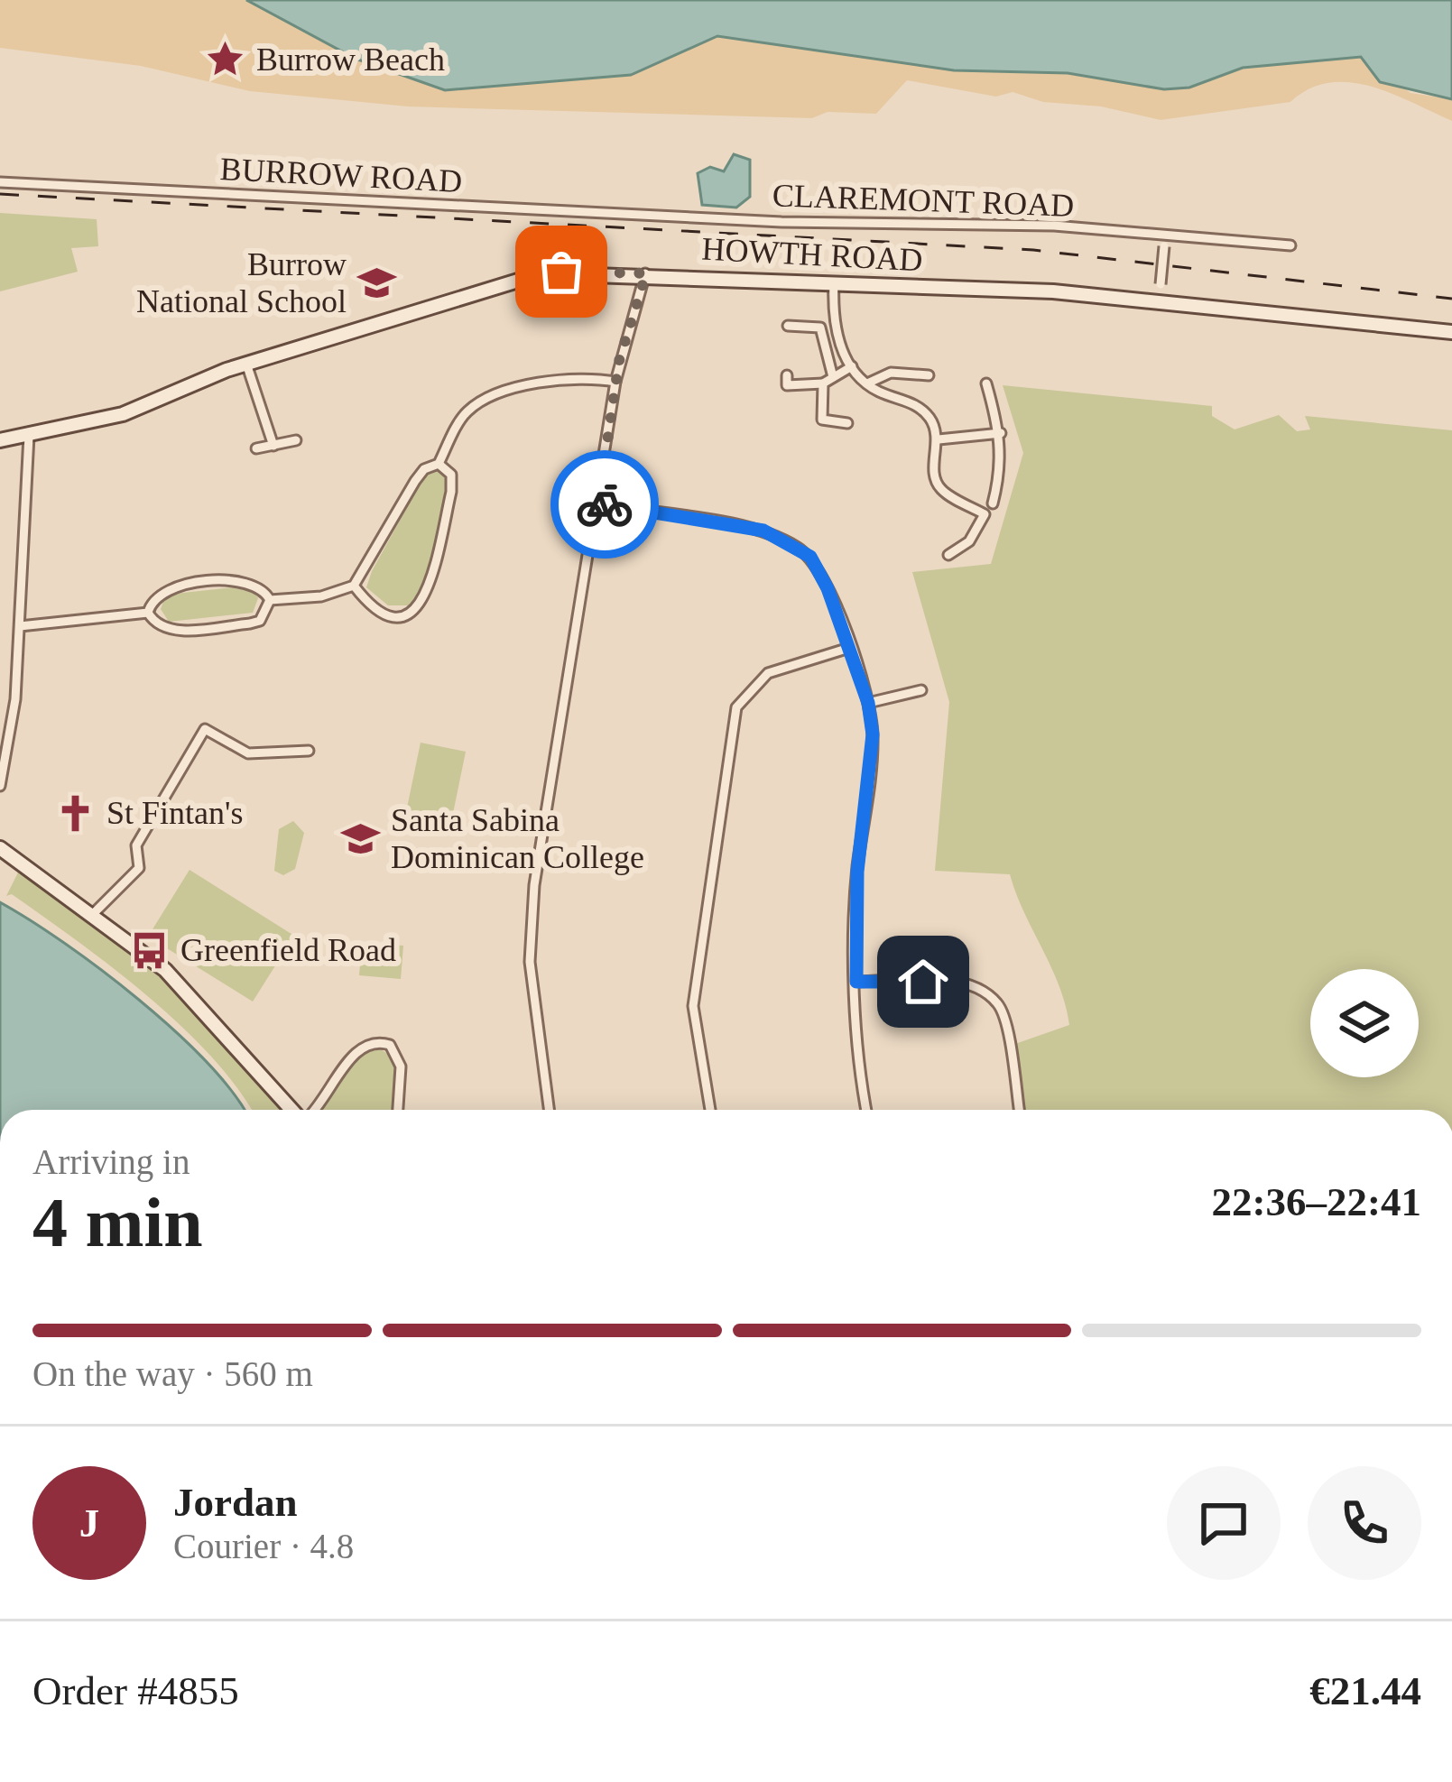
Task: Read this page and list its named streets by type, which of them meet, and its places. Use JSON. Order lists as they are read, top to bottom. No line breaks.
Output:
{"streets":{"main road":["HOWTH ROAD"],"street":["BURROW ROAD","CLAREMONT ROAD"]},"crossings":[["BURROW ROAD","CLAREMONT ROAD"]],"places":{"place":["Burrow Beach"],"school or university":["Burrow National School","Santa Sabina Dominican College"],"church":["St Fintan's"],"bus stop":["Greenfield Road"]},"page":{"heading":["4 min","Arriving in","22:36–22:41"],"panel":["Jordan","Courier · 4.8","Order #4855","€21.44"],"bar":"On the way · 560 m","round":"J"}}
